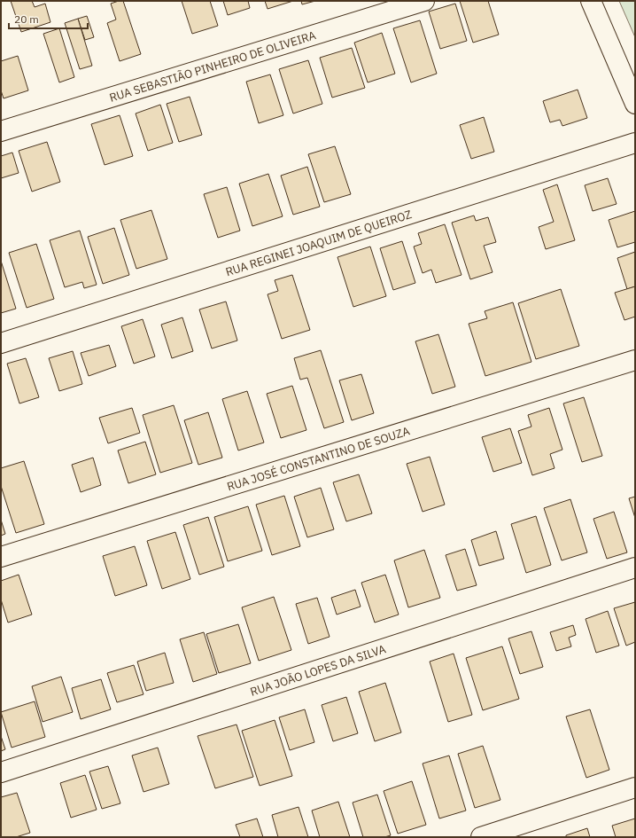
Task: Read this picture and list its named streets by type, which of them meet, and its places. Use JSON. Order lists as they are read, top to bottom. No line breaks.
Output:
{"streets":{"street":["RUA SEBASTIÃO PINHEIRO DE OLIVEIRA","RUA REGINEI JOAQUIM DE QUEIROZ","RUA JOSÉ CONSTANTINO DE SOUZA","RUA JOÃO LOPES DA SILVA"]},"scale_bar":"20 m"}
